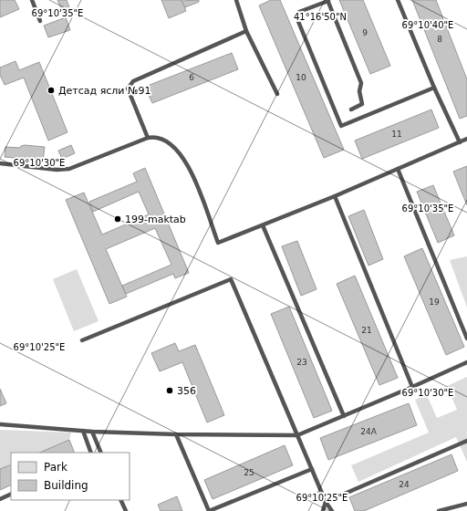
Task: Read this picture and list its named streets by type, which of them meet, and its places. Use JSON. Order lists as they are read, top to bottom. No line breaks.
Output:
{"places":["Детсад ясли №91","199-maktab","356"],"house_numbers":["9","8","6","10","11","19","21","23","24А","25","24"],"legend":["Park","Building"],"coordinates":["69°10'35\"E","41°16'50\"N","69°10'40\"E","69°10'30\"E","69°10'25\"E"]}
